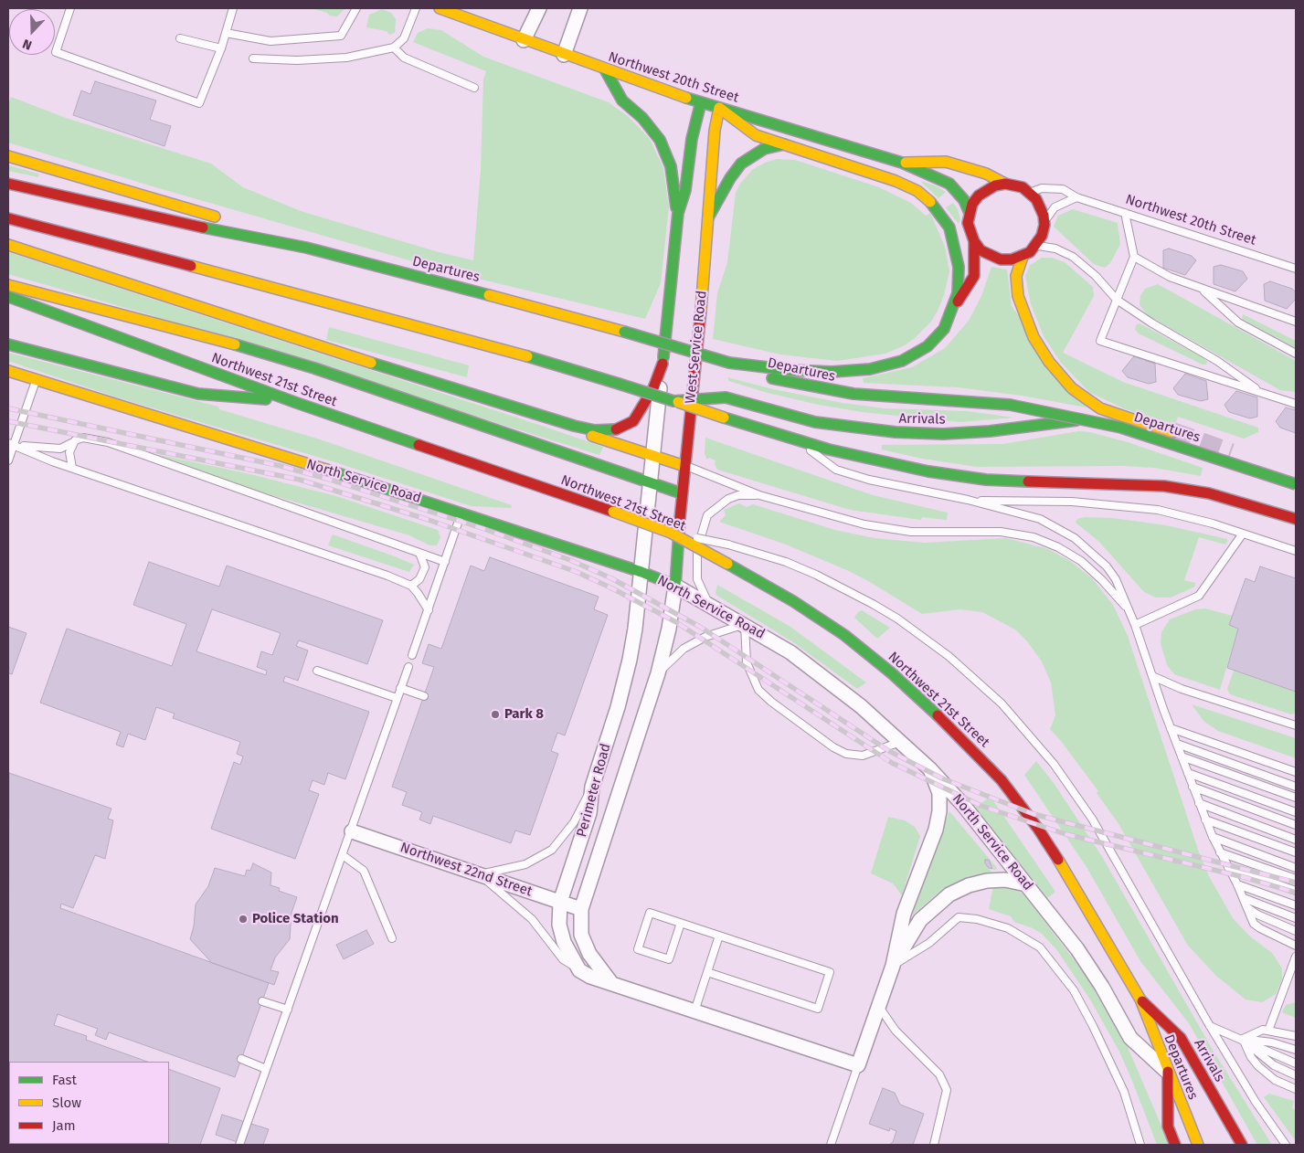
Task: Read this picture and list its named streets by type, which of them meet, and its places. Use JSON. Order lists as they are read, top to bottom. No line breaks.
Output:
{"streets":{"main road":["Northwest 20th Street","Departures","West Service Road","Northwest 21st Street","Arrivals","North Service Road"],"street":["Perimeter Road","Northwest 22nd Street"]},"crossings":[["Northwest 20th Street","West Service Road"],["Northwest 20th Street","Arrivals"],["Departures","Northwest 21st Street"],["Departures","Arrivals"],["Departures","North Service Road"],["West Service Road","North Service Road"],["West Service Road","Perimeter Road"],["Northwest 21st Street","Arrivals"],["North Service Road","Perimeter Road"],["Perimeter Road","Northwest 22nd Street"]],"places":["Park 8","Police Station"],"legend":["Fast","Slow","Jam"],"north":"bottom"}
